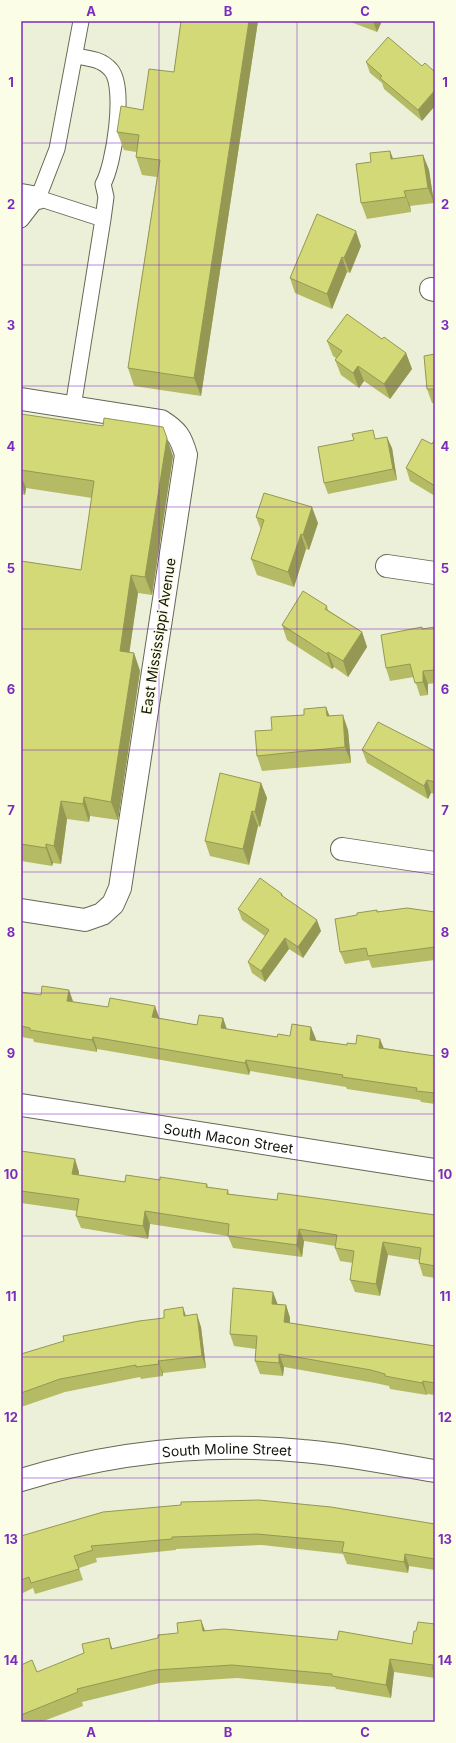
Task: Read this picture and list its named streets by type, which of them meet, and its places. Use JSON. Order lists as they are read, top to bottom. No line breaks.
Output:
{"streets":{"street":["East Mississippi Avenue","South Macon Street","South Moline Street"]},"grid":{"columns":["A","B","C"],"rows":["1","2","3","4","5","6","7","8","9","10","11","12","13","14"]}}
